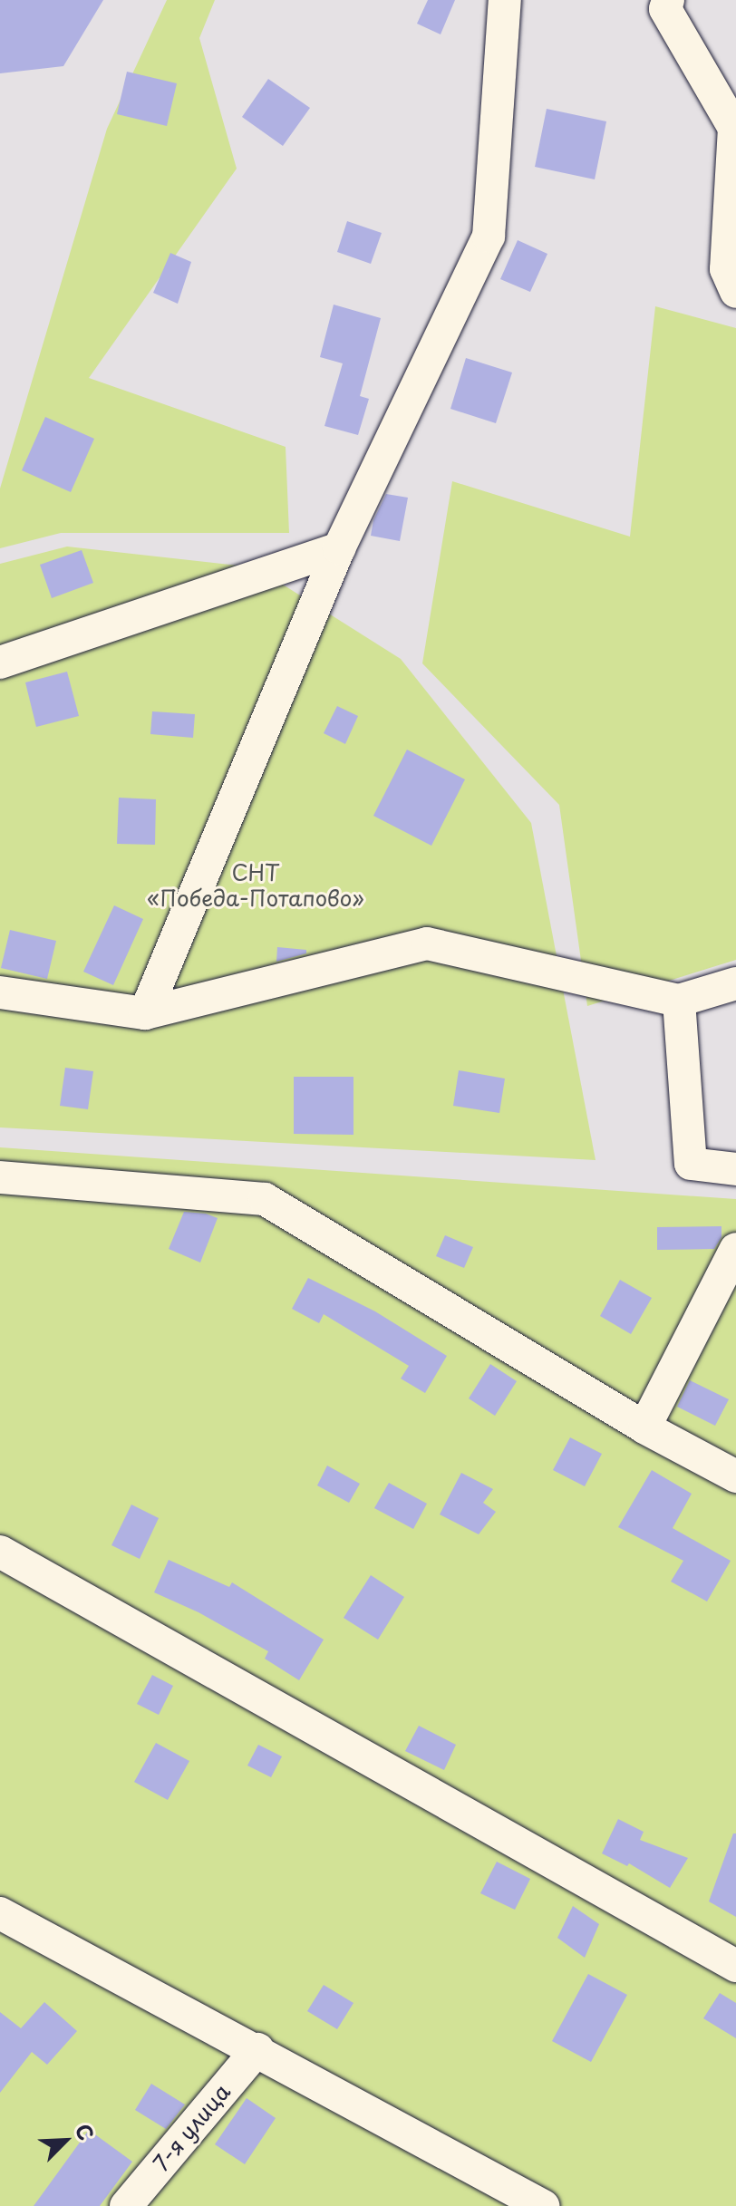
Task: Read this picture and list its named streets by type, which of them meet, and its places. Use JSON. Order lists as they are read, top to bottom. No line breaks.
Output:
{"streets":{"street":["7-я улица"]},"parks":["СНТ «Победа-Потапово»"],"north":"top right"}
